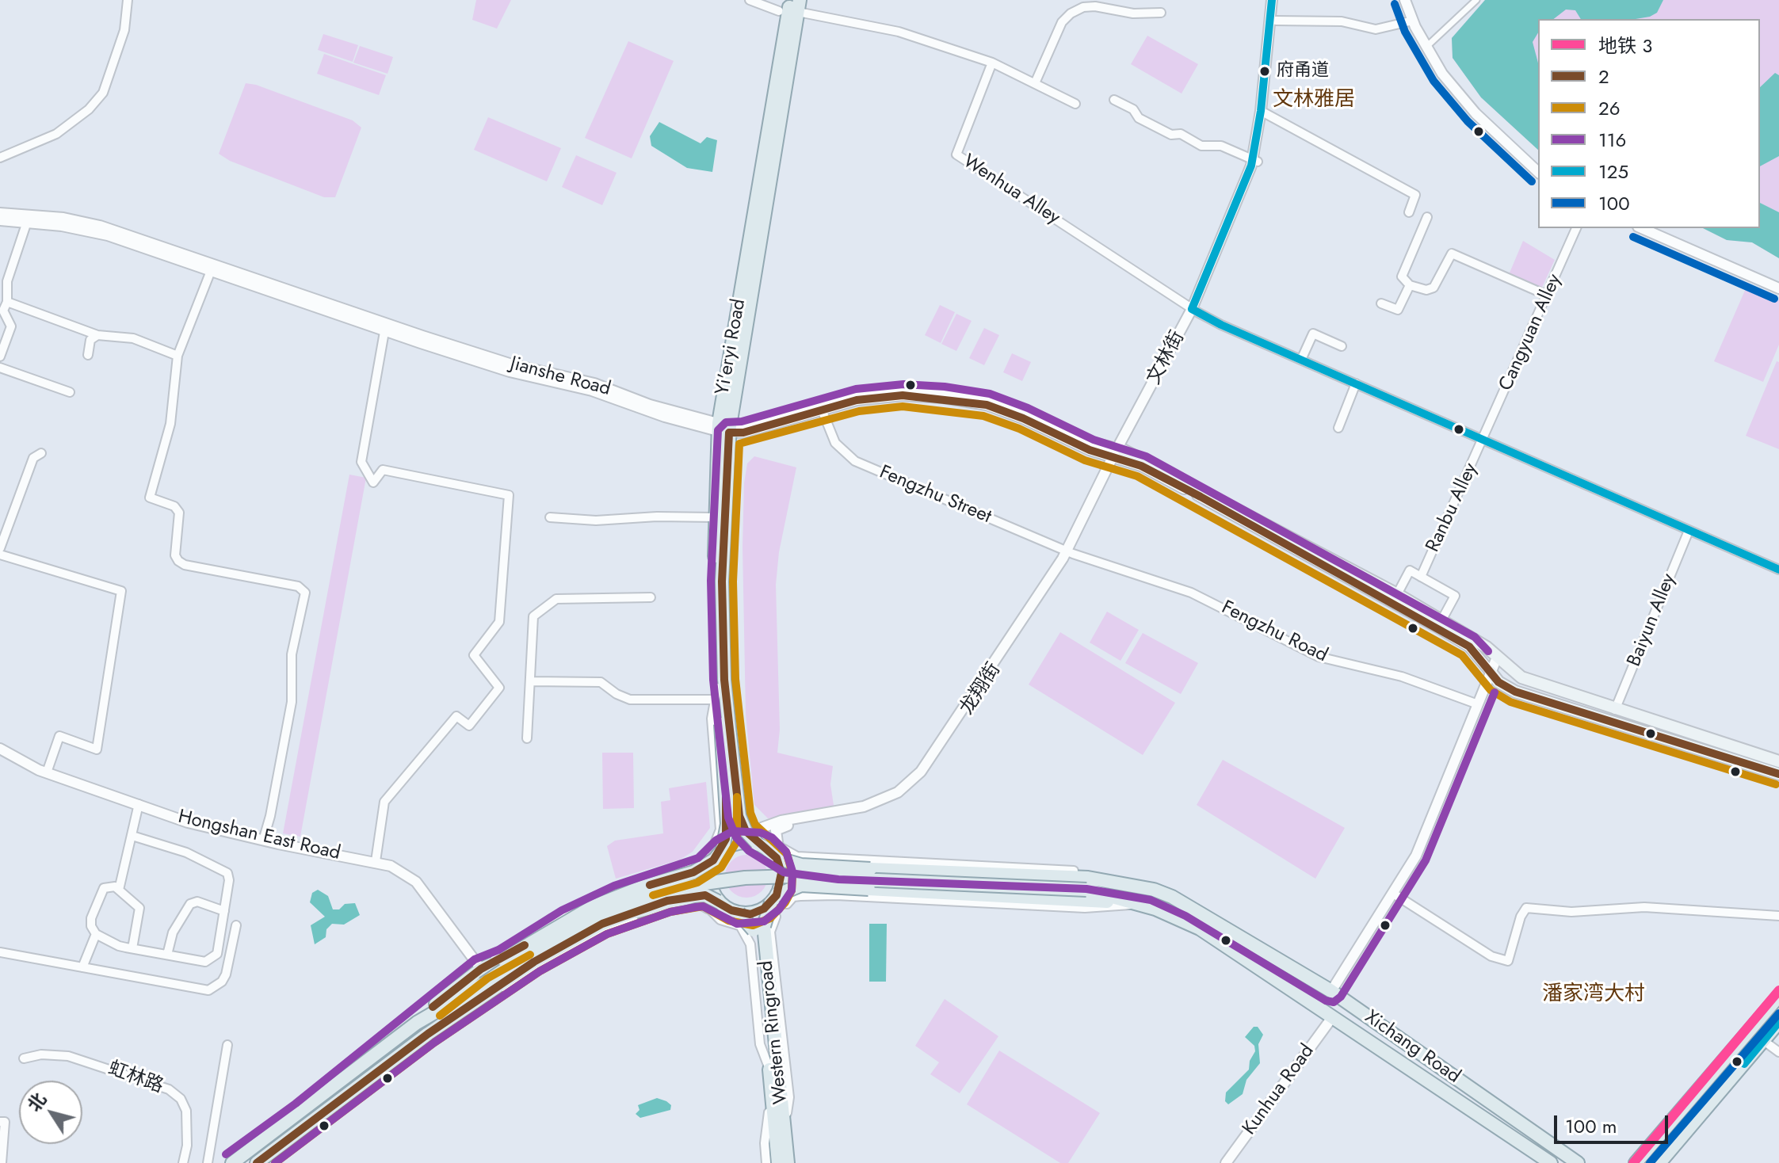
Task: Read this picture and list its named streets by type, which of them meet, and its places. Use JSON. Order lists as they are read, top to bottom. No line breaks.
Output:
{"streets":{"main road":["Yi'eryi Road","Western Ringroad","Xichang Road"],"street":["Wenhua Alley","Cangyuan Alley","文林街","Jianshe Road","Fengzhu Street","Ranbu Alley","Baiyun Alley","Fengzhu Road","龙翔街","Hongshan East Road","虹林路","Kunhua Road"]},"crossings":[["Wenhua Alley","文林街"],["Cangyuan Alley","Ranbu Alley"],["Yi'eryi Road","Jianshe Road"],["Yi'eryi Road","龙翔街"],["Yi'eryi Road","Western Ringroad"],["Yi'eryi Road","Xichang Road"],["文林街","Jianshe Road"],["文林街","龙翔街"],["Jianshe Road","Fengzhu Street"],["Jianshe Road","龙翔街"],["Fengzhu Street","Fengzhu Road"],["Fengzhu Street","龙翔街"],["Fengzhu Road","龙翔街"],["龙翔街","Western Ringroad"],["龙翔街","Xichang Road"],["Western Ringroad","Xichang Road"],["Xichang Road","Kunhua Road"]],"districts":["文林雅居","潘家湾大村"],"places":["府甬道"],"lines":["transit line 125","transit line 100","transit line 116","transit line 2","transit line 26","metro line 3"],"legend":["地铁 3","2","26","116","125","100"],"scale_bar":"100 m","north":"top left"}
